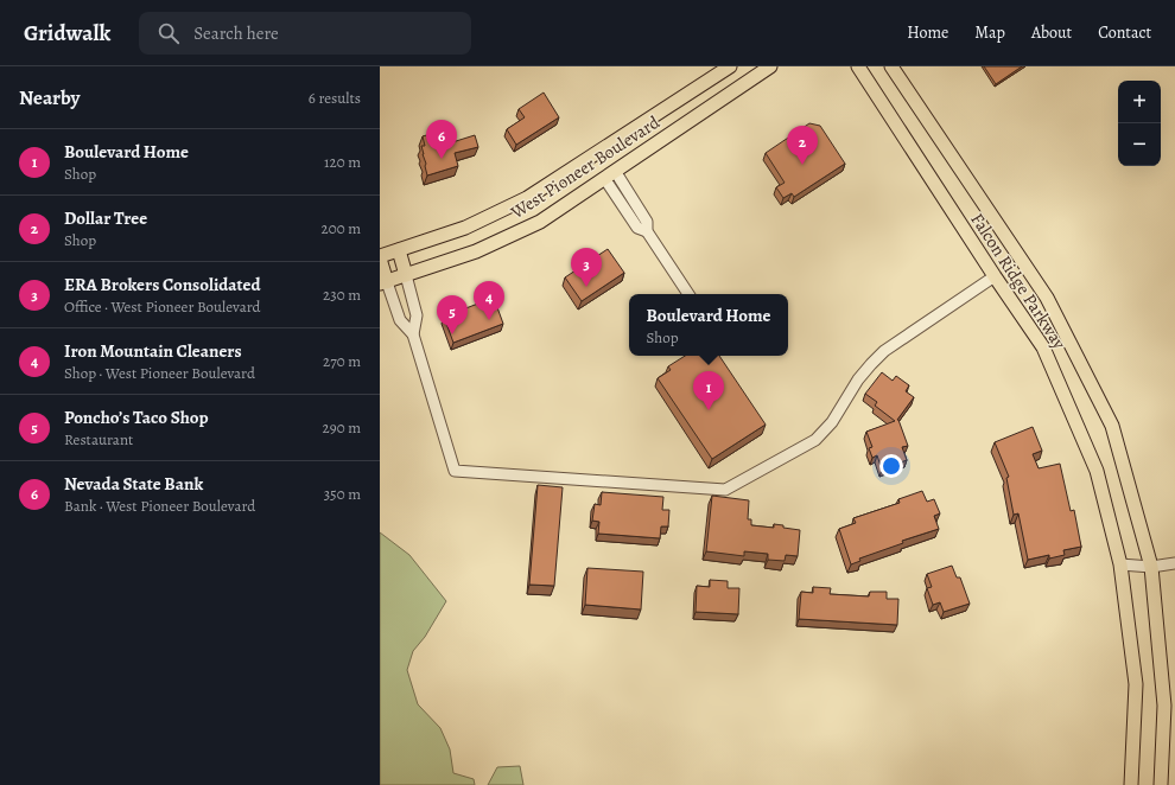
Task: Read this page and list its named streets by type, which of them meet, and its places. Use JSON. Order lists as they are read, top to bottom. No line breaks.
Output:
{"streets":{"main road":["West Pioneer Boulevard","Falcon Ridge Parkway"]},"page":{"header":"Gridwalk","search":"Search here","nav":["Home","Map","About","Contact"],"heading":["Nearby","6 results"],"map_buttons":["+","−"],"pins":["6","2","3","4","5","1"],"list":[{"mark":"1","name":"Boulevard Home","note":"Shop","value":"120 m"},{"mark":"2","name":"Dollar Tree","note":"Shop","value":"200 m"},{"mark":"3","name":"ERA Brokers Consolidated","note":"Office · West Pioneer Boulevard","value":"230 m"},{"mark":"4","name":"Iron Mountain Cleaners","note":"Shop · West Pioneer Boulevard","value":"270 m"},{"mark":"5","name":"Poncho’s Taco Shop","note":"Restaurant","value":"290 m"},{"mark":"6","name":"Nevada State Bank","note":"Bank · West Pioneer Boulevard","value":"350 m"}],"popup":["Boulevard Home","Shop"]}}
